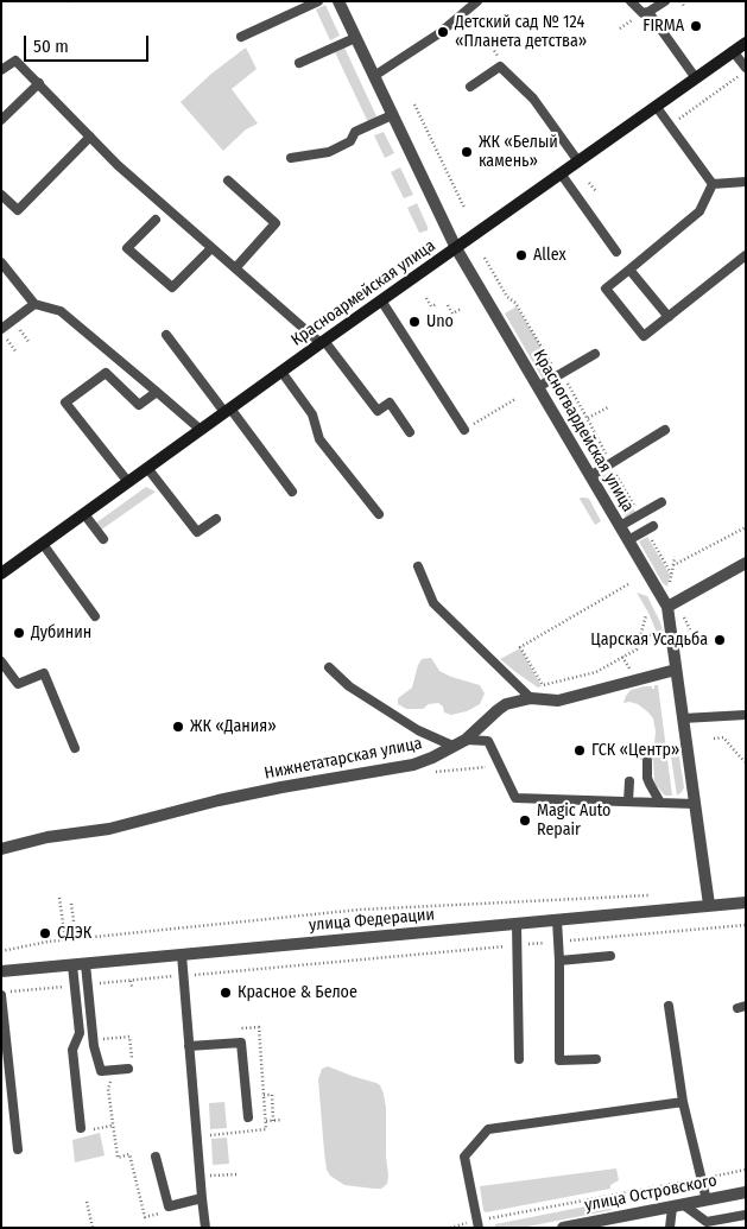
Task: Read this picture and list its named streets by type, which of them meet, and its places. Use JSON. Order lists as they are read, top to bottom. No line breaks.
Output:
{"streets":{"main road":["Красноармейская улица"],"street":["Красногвардейская улица","Нижнетатарская улица","улица Федерации","улица Островского"]},"crossings":[["Красноармейская улица","Красногвардейская улица"],["Красногвардейская улица","Нижнетатарская улица"],["Красногвардейская улица","улица Федерации"]],"places":["FIRMA","Детский сад № 124 «Планета детства»","ЖК «Белый камень»","Allex","Uno","Дубинин","Царская Усадьба","ЖК «Дания»","ГСК «Центр»","Magic Auto Repair","СДЭК","Красное & Белое"],"scale_bar":"50 m"}
